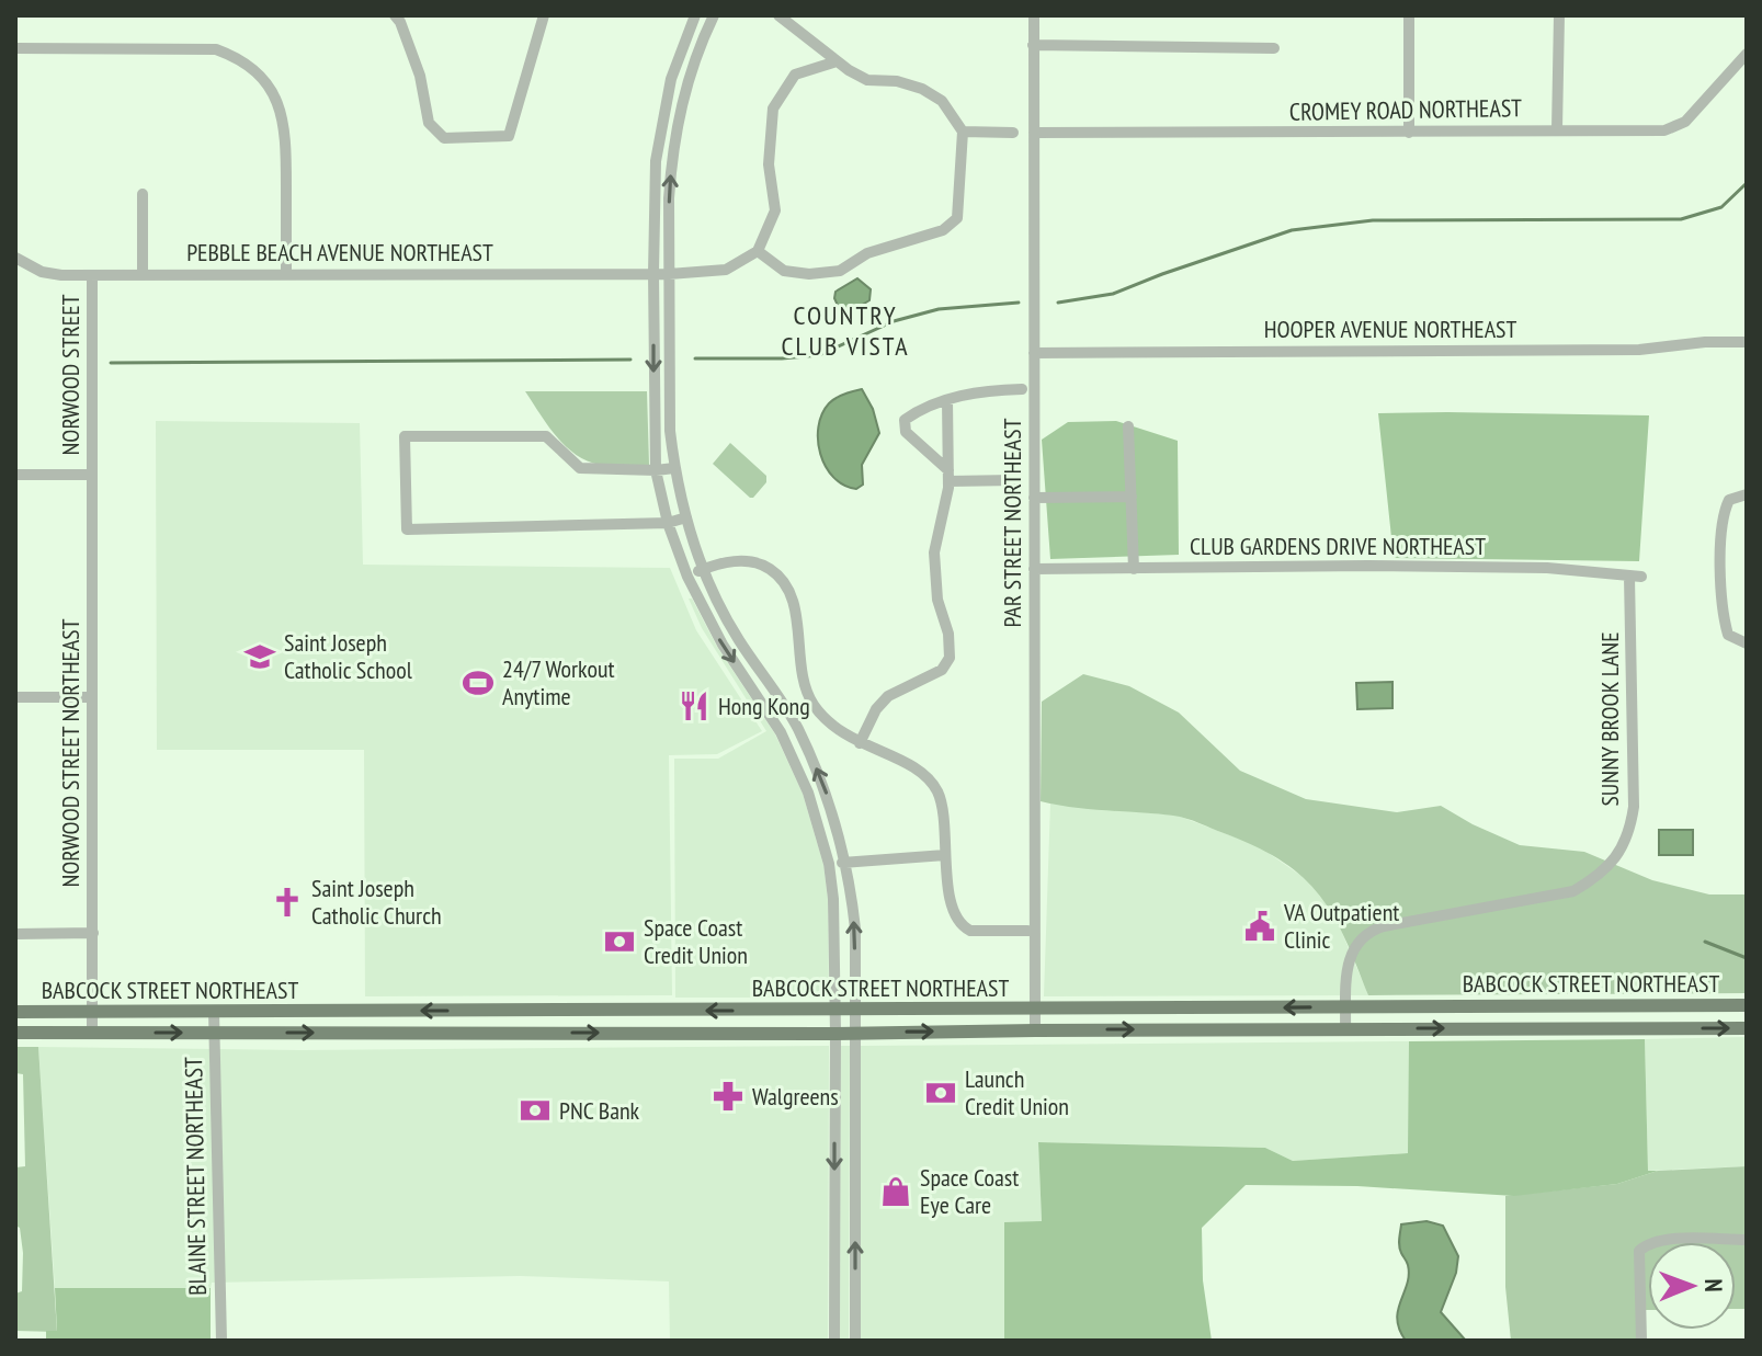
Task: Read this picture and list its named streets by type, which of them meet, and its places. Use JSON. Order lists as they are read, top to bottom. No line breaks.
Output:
{"streets":{"main road":["BABCOCK STREET NORTHEAST"],"street":["CROMEY ROAD NORTHEAST","PEBBLE BEACH AVENUE NORTHEAST","HOOPER AVENUE NORTHEAST","NORWOOD STREET","PAR STREET NORTHEAST","CLUB GARDENS DRIVE NORTHEAST","SUNNY BROOK LANE","NORWOOD STREET NORTHEAST","BLAINE STREET NORTHEAST"]},"crossings":[["CROMEY ROAD NORTHEAST","PAR STREET NORTHEAST"],["PEBBLE BEACH AVENUE NORTHEAST","NORWOOD STREET"],["HOOPER AVENUE NORTHEAST","PAR STREET NORTHEAST"],["NORWOOD STREET","NORWOOD STREET NORTHEAST"],["PAR STREET NORTHEAST","CLUB GARDENS DRIVE NORTHEAST"],["PAR STREET NORTHEAST","BABCOCK STREET NORTHEAST"],["CLUB GARDENS DRIVE NORTHEAST","SUNNY BROOK LANE"],["SUNNY BROOK LANE","BABCOCK STREET NORTHEAST"],["NORWOOD STREET NORTHEAST","BABCOCK STREET NORTHEAST"],["BABCOCK STREET NORTHEAST","BLAINE STREET NORTHEAST"]],"districts":["COUNTRY CLUB VISTA"],"places":{"school or university":["Saint Joseph Catholic School"],"sports":["24/7 Workout Anytime"],"restaurant":["Hong Kong"],"church":["Saint Joseph Catholic Church"],"public building":["VA Outpatient Clinic"],"bank":["Space Coast Credit Union","Launch Credit Union","PNC Bank"],"pharmacy":["Walgreens"],"shop":["Space Coast Eye Care"]},"north":"right"}
